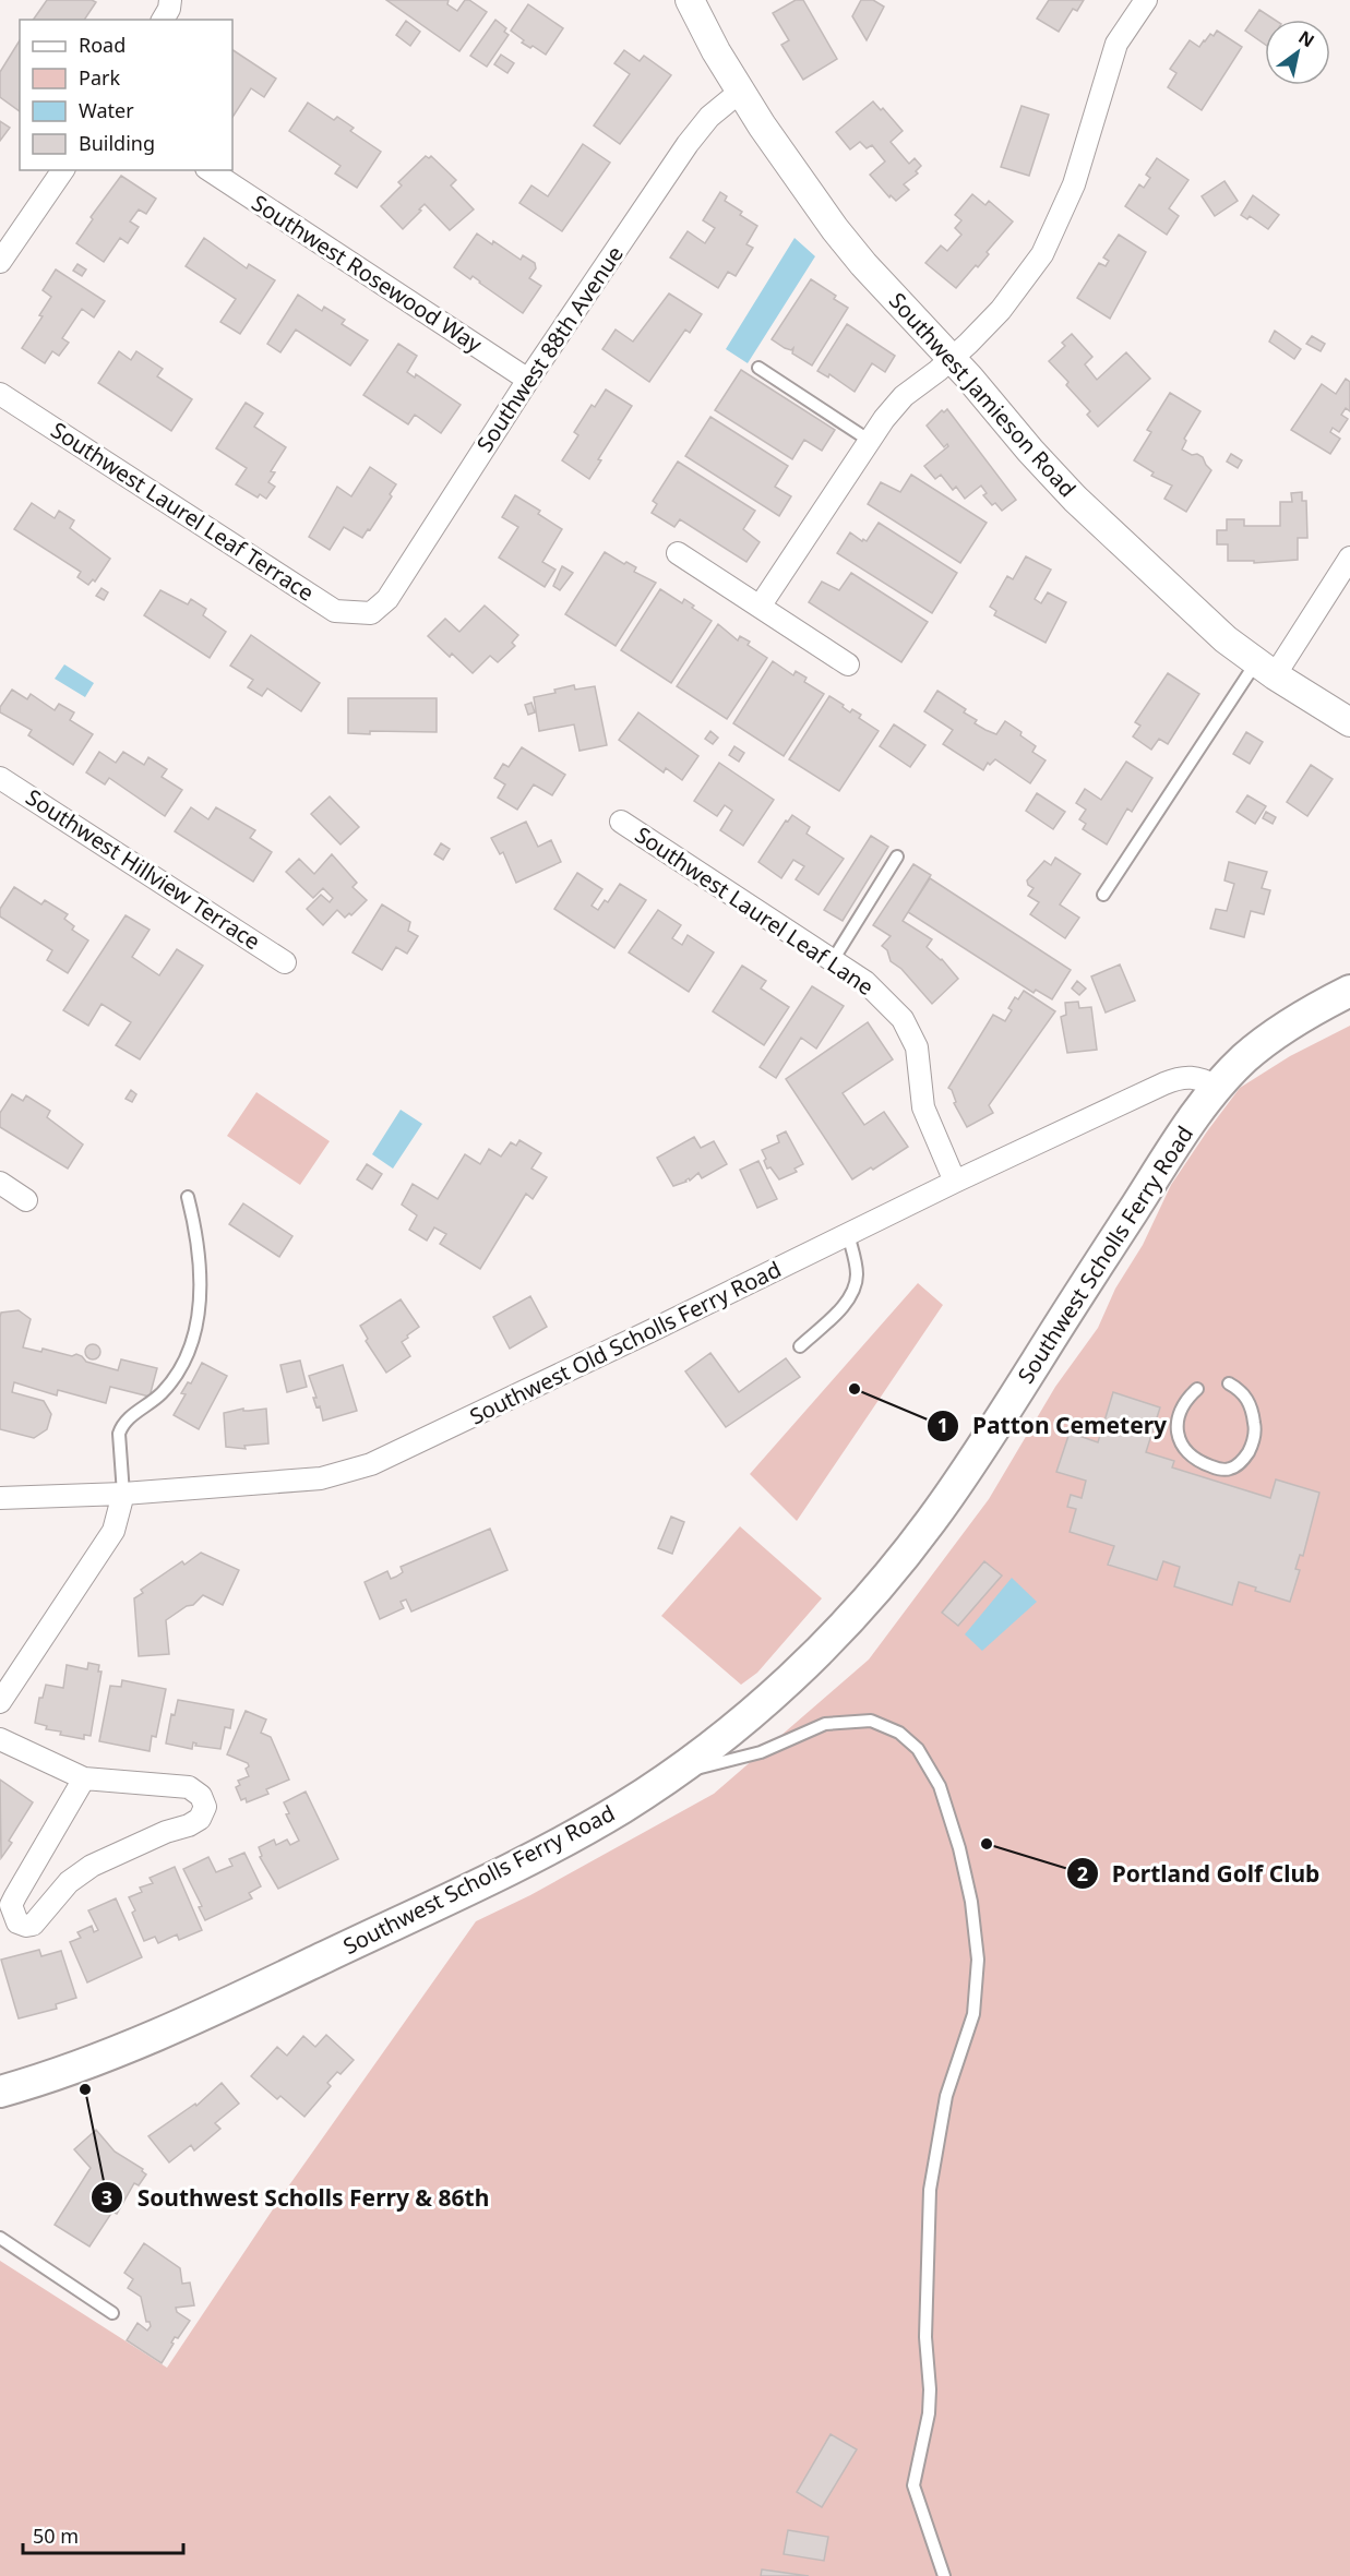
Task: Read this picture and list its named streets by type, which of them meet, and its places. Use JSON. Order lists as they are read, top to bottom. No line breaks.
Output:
{"streets":{"main road":["Southwest Scholls Ferry Road"],"street":["Southwest Rosewood Way","Southwest 88th Avenue","Southwest Jamieson Road","Southwest Laurel Leaf Terrace","Southwest Hillview Terrace","Southwest Laurel Leaf Lane","Southwest Old Scholls Ferry Road"]},"crossings":[["Southwest Rosewood Way","Southwest 88th Avenue"],["Southwest 88th Avenue","Southwest Jamieson Road"],["Southwest 88th Avenue","Southwest Laurel Leaf Terrace"],["Southwest Laurel Leaf Lane","Southwest Old Scholls Ferry Road"],["Southwest Scholls Ferry Road","Southwest Old Scholls Ferry Road"]],"places":["Patton Cemetery","Portland Golf Club","Southwest Scholls Ferry & 86th"],"legend":["Road","Park","Water","Building"],"scale_bar":"50 m","north":"top right"}
